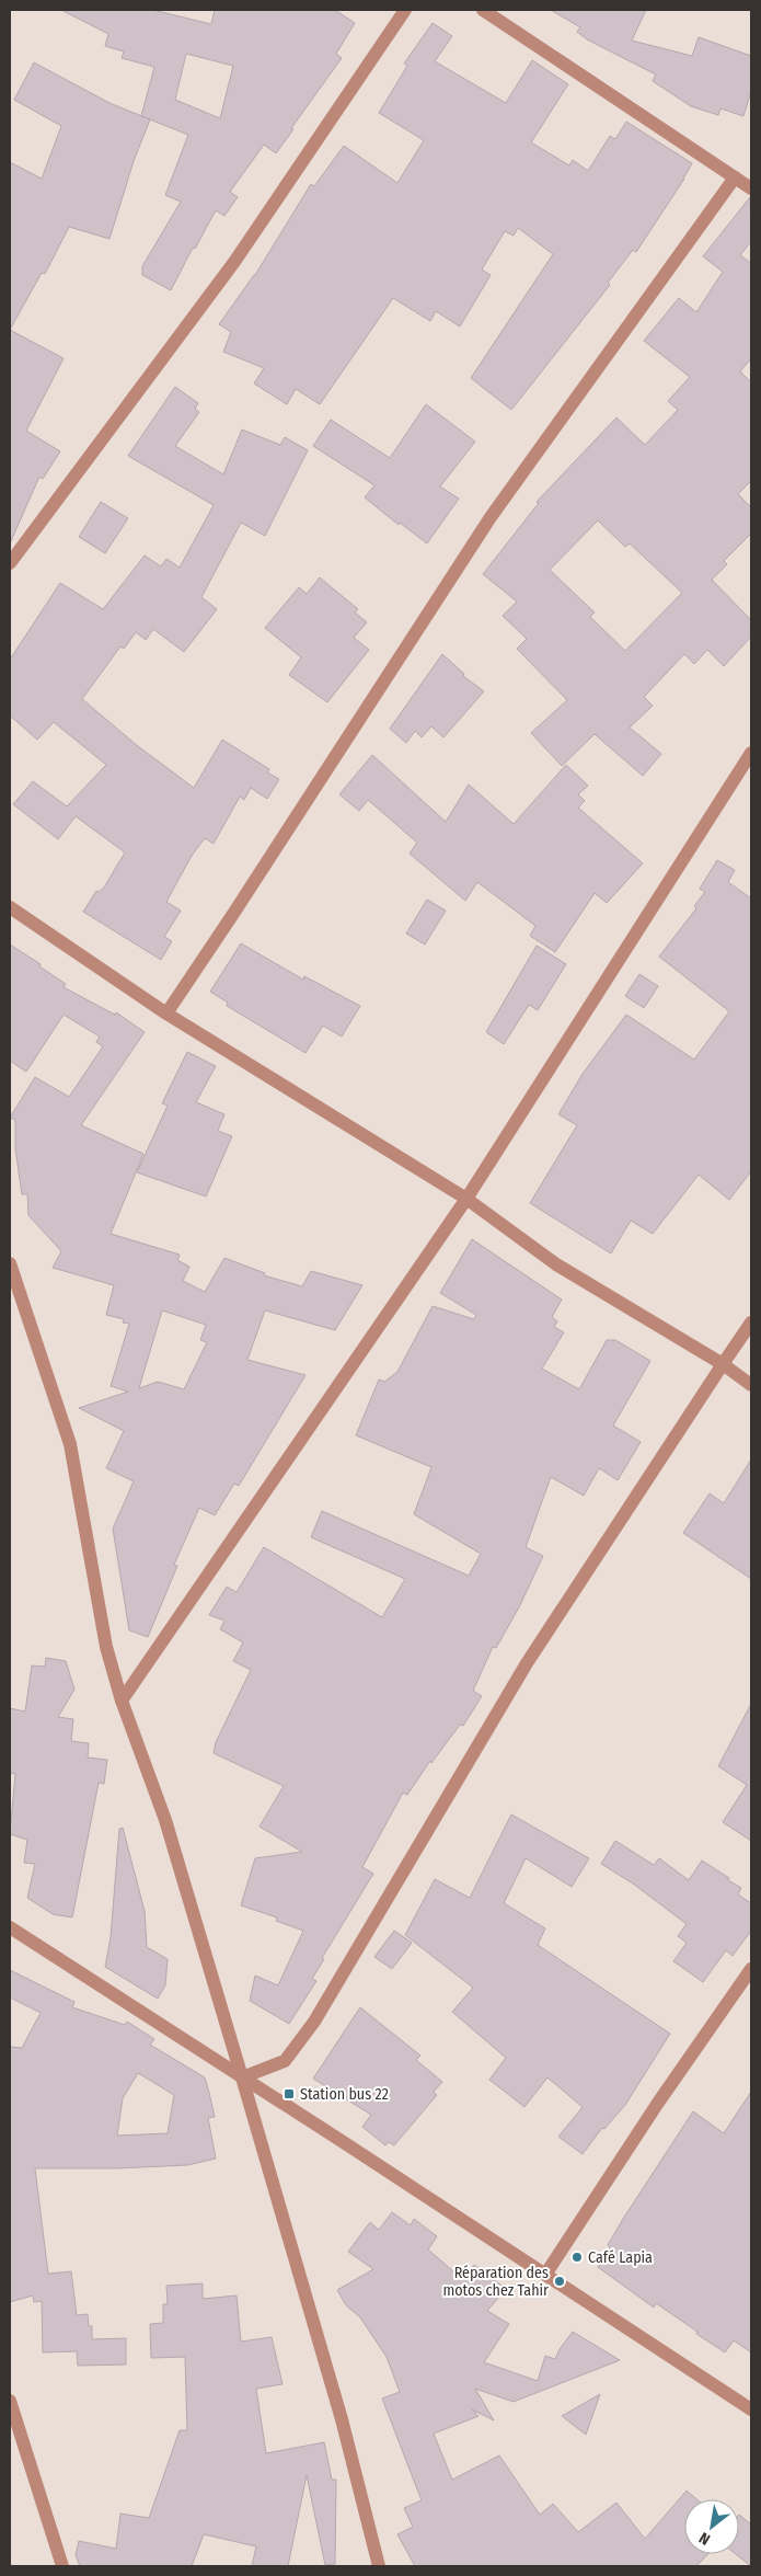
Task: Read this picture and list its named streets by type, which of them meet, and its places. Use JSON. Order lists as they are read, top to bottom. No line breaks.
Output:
{"places":{"transit":["Station bus 22"],"other":["Café Lapia","Réparation des motos chez Tahir"]},"north":"bottom left"}
